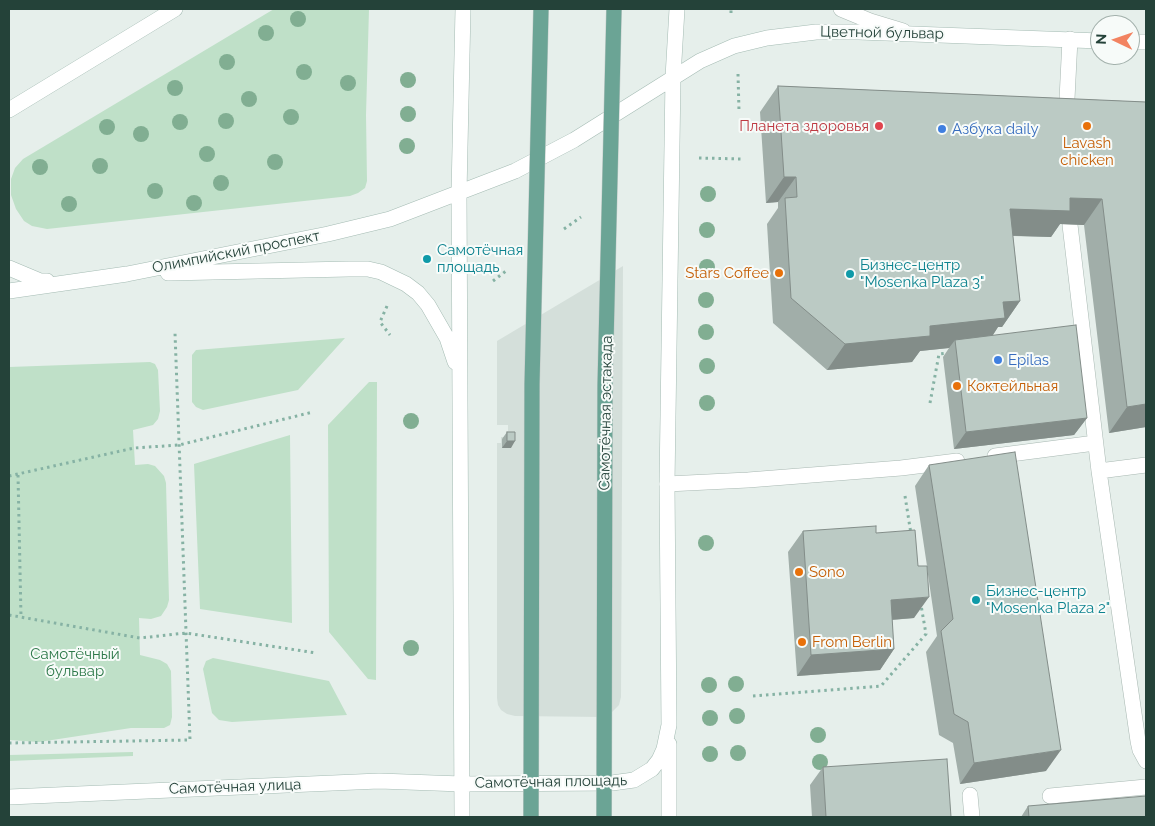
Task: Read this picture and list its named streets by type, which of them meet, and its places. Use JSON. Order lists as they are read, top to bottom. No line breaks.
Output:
{"streets":{"main road":["Цветной бульвар","Олимпийский проспект","Самотёчная эстакада","Самотёчная площадь","Самотёчная улица"]},"crossings":[["Цветной бульвар","Самотёчная площадь"],["Олимпийский проспект","Самотёчная площадь"],["Самотёчная площадь","Самотёчная улица"]],"parks":["Самотёчный бульвар"],"places":["Планета здоровья","Lavash chicken","Азбука daily","Самотёчная площадь","Stars Coffee","Бизнес-центр \"Mosenka Plaza 3\"","Epilas","Коктейльная","Sono","Бизнес-центр \"Mosenka Plaza 2\"","From Berlin"],"north":"left"}
